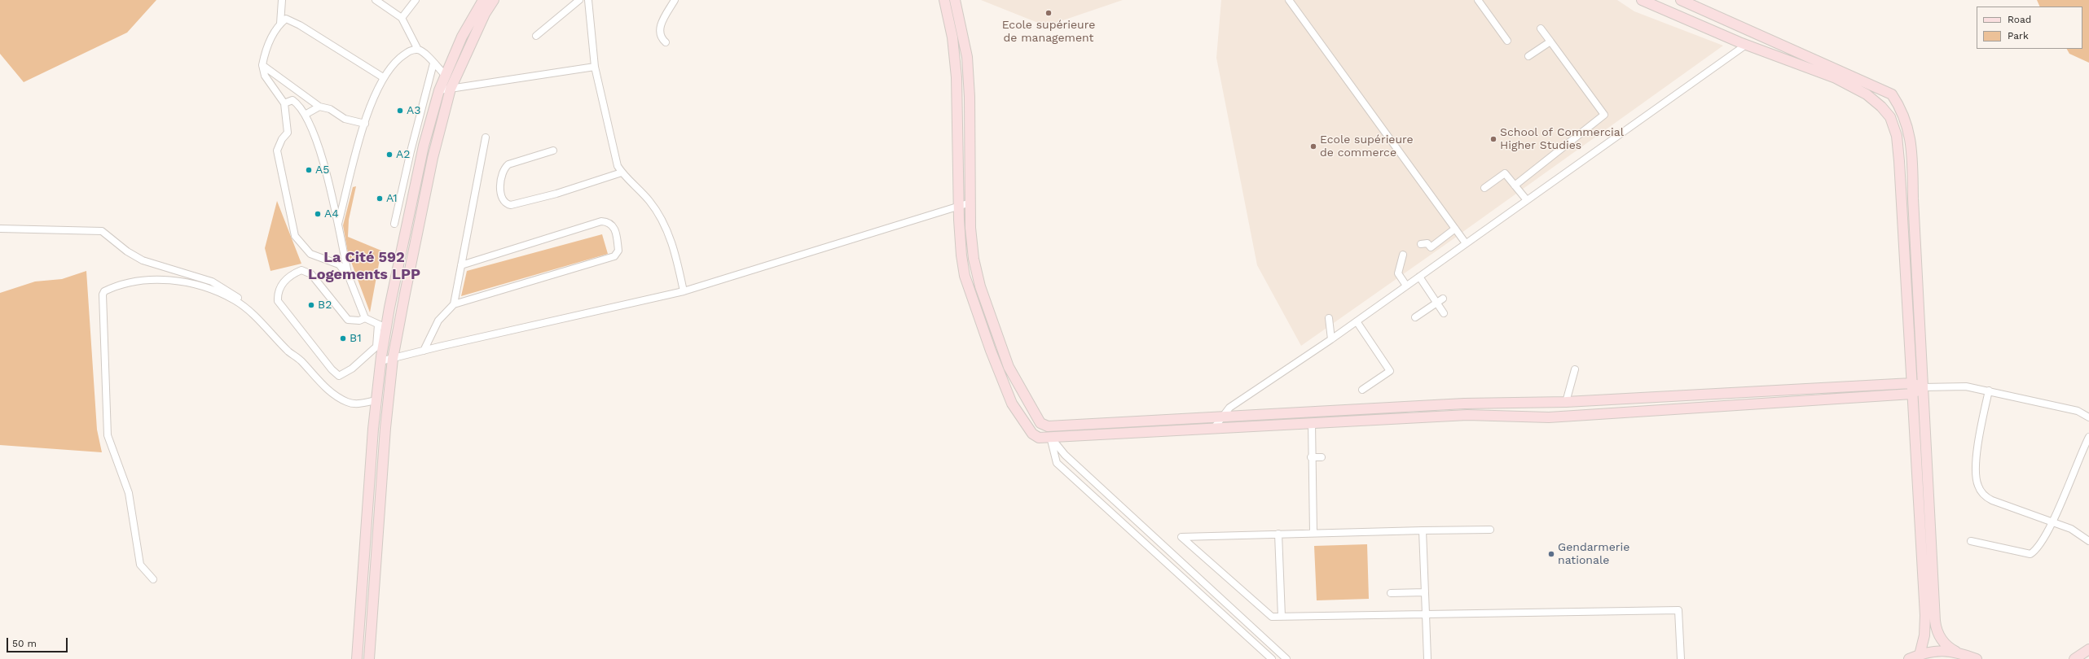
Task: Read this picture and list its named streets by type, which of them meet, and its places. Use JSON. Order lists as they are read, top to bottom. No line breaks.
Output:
{"districts":["La Cité 592 Logements LPP"],"places":["Ecole supérieure de management","A3","School of Commercial Higher Studies","Ecole supérieure de commerce","A2","A5","A1","A4","B2","B1","Gendarmerie nationale"],"legend":["Road","Park"],"scale_bar":"50 m"}
